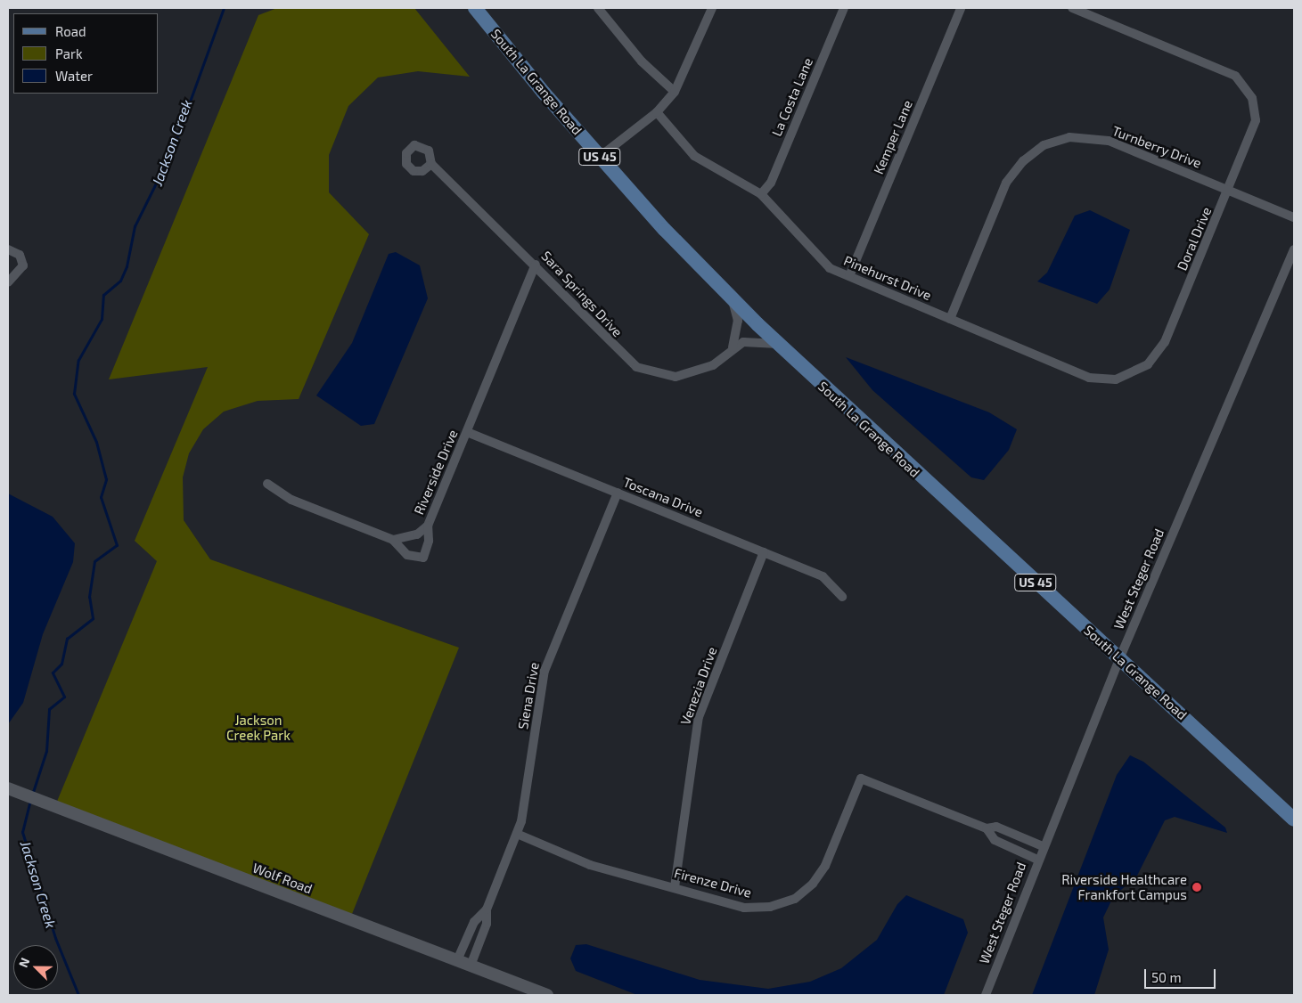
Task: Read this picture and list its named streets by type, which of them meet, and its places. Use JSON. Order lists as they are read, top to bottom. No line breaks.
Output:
{"streets":{"main road":["South La Grange Road","US 45","Wolf Road"],"street":["La Costa Lane","Kemper Lane","Turnberry Drive","Doral Drive","Pinehurst Drive","Sara Springs Drive","Riverside Drive","Toscana Drive","West Steger Road","Venezia Drive","Siena Drive","Firenze Drive"]},"crossings":[["South La Grange Road","Sara Springs Drive"],["South La Grange Road","West Steger Road"],["La Costa Lane","Pinehurst Drive"],["Kemper Lane","Pinehurst Drive"],["Turnberry Drive","Doral Drive"],["Turnberry Drive","Pinehurst Drive"],["Doral Drive","Pinehurst Drive"],["Sara Springs Drive","Riverside Drive"],["Riverside Drive","Toscana Drive"],["Toscana Drive","Venezia Drive"],["Toscana Drive","Siena Drive"],["West Steger Road","Firenze Drive"],["Venezia Drive","Firenze Drive"],["Siena Drive","Wolf Road"],["Siena Drive","Firenze Drive"]],"water":["Jackson Creek"],"parks":["Jackson Creek Park"],"places":["Riverside Healthcare Frankfort Campus"],"legend":["Road","Park","Water"],"scale_bar":"50 m","north":"top left"}
